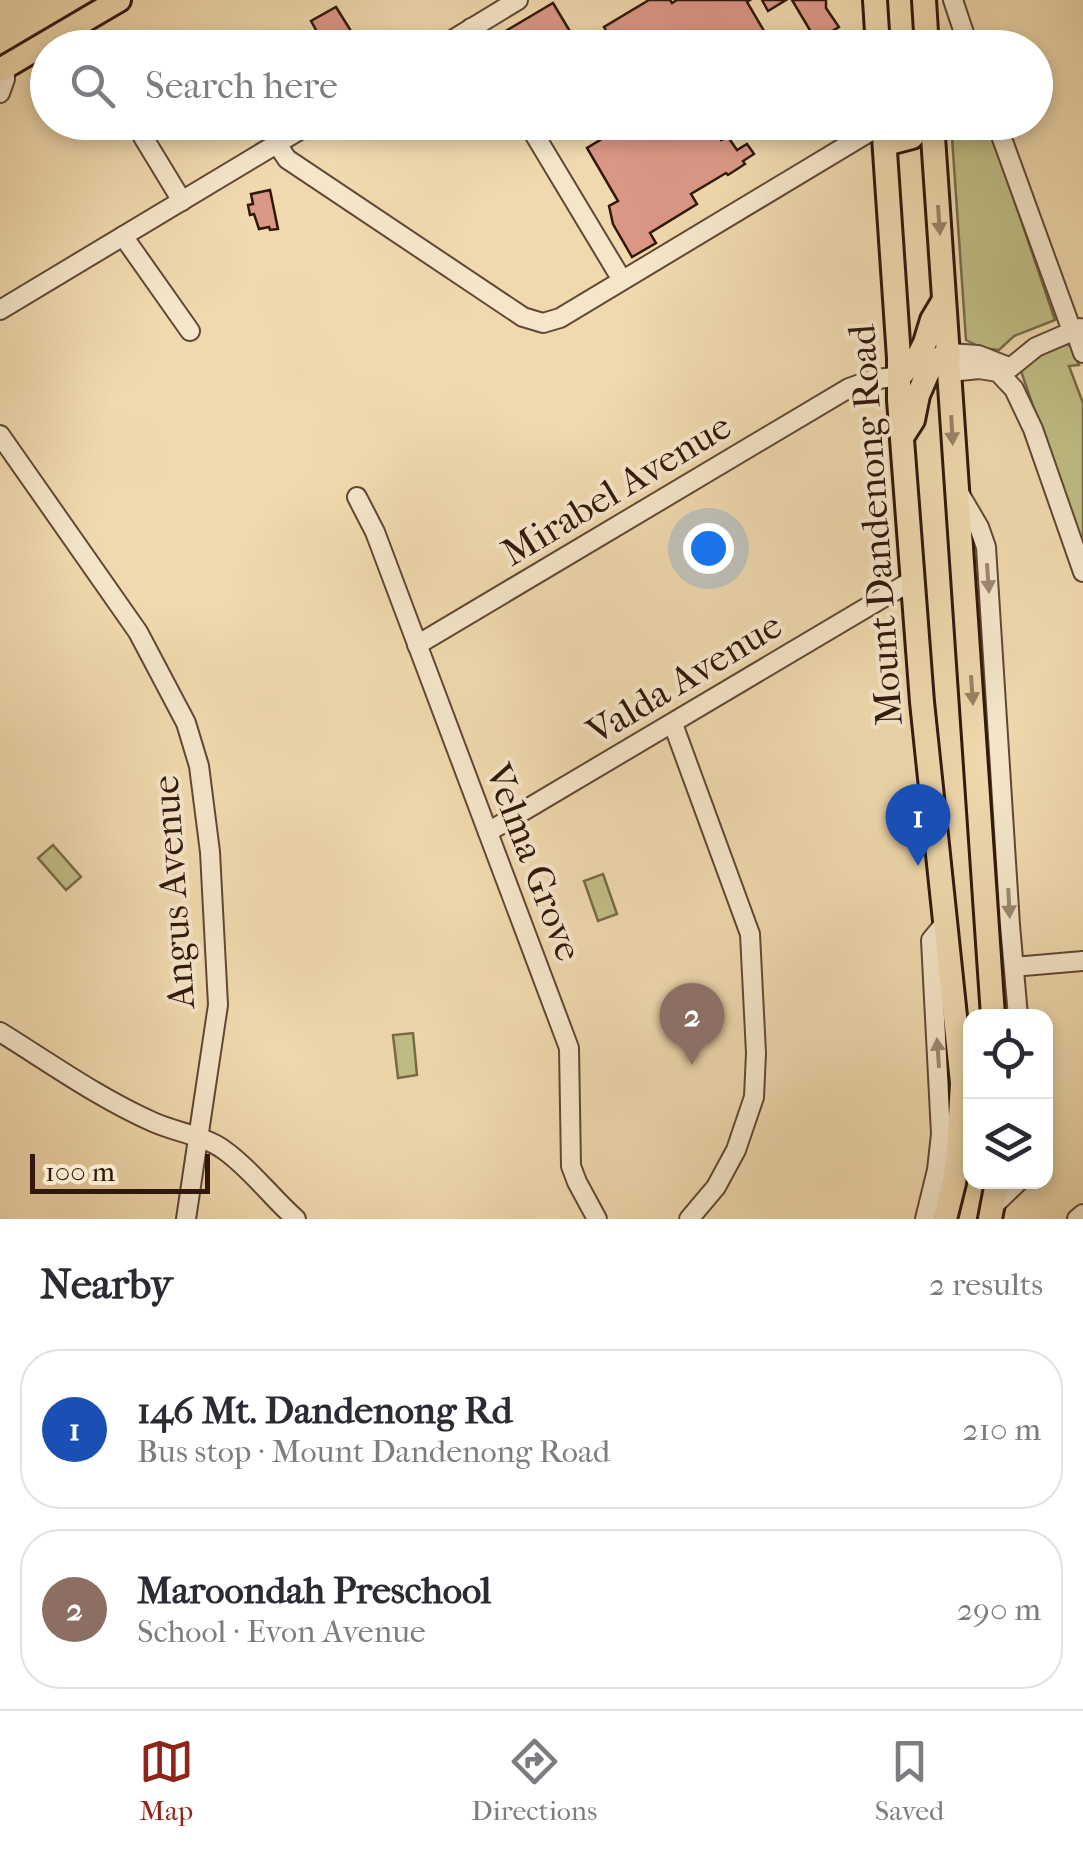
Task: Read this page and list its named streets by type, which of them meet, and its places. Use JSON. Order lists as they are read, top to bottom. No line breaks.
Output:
{"streets":{"main road":["Mount Dandenong Road"],"street":["Mirabel Avenue","Valda Avenue","Velma Grove","Angus Avenue"]},"crossings":[["Mirabel Avenue","Mount Dandenong Road"],["Mirabel Avenue","Velma Grove"],["Mount Dandenong Road","Valda Avenue"],["Valda Avenue","Velma Grove"]],"scale_bar":"100 m","page":{"search":"Search here","pins":["1","2"],"scale":"100 m","heading":["Nearby","2 results"],"list":[{"mark":"1","name":"146 Mt. Dandenong Rd","note":"Bus stop · Mount Dandenong Road","value":"210 m"},{"mark":"2","name":"Maroondah Preschool","note":"School · Evon Avenue","value":"290 m"}],"nav":["Map","Directions","Saved"]}}
